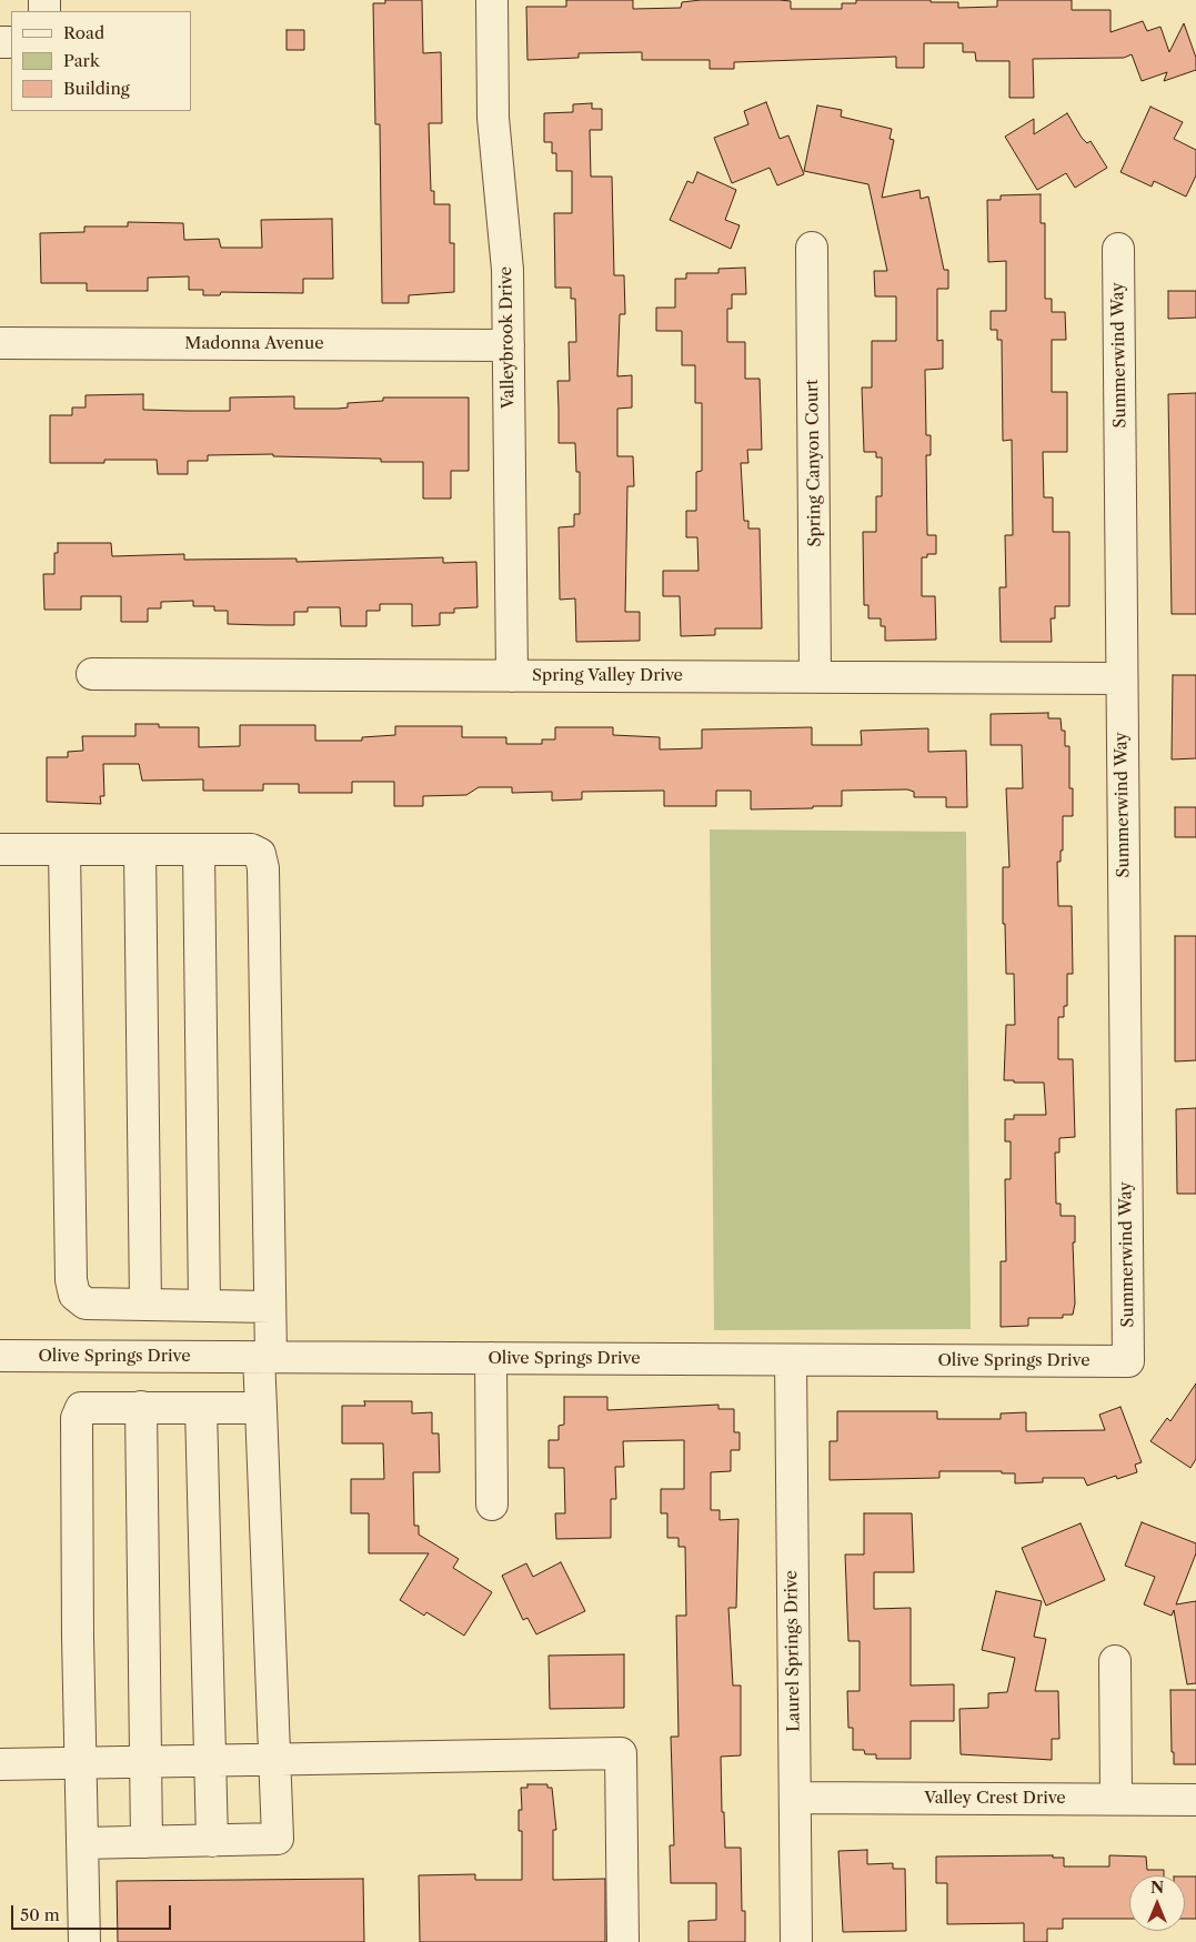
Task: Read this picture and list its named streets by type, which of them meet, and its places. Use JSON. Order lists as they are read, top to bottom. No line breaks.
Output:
{"streets":{"street":["Valleybrook Drive","Madonna Avenue","Summerwind Way","Spring Canyon Court","Spring Valley Drive","Olive Springs Drive","Laurel Springs Drive","Valley Crest Drive"]},"crossings":[["Valleybrook Drive","Madonna Avenue"],["Valleybrook Drive","Spring Valley Drive"],["Summerwind Way","Spring Valley Drive"],["Summerwind Way","Olive Springs Drive"],["Spring Canyon Court","Spring Valley Drive"],["Olive Springs Drive","Laurel Springs Drive"],["Laurel Springs Drive","Valley Crest Drive"]],"legend":["Road","Park","Building"],"scale_bar":"50 m","north":"top"}
